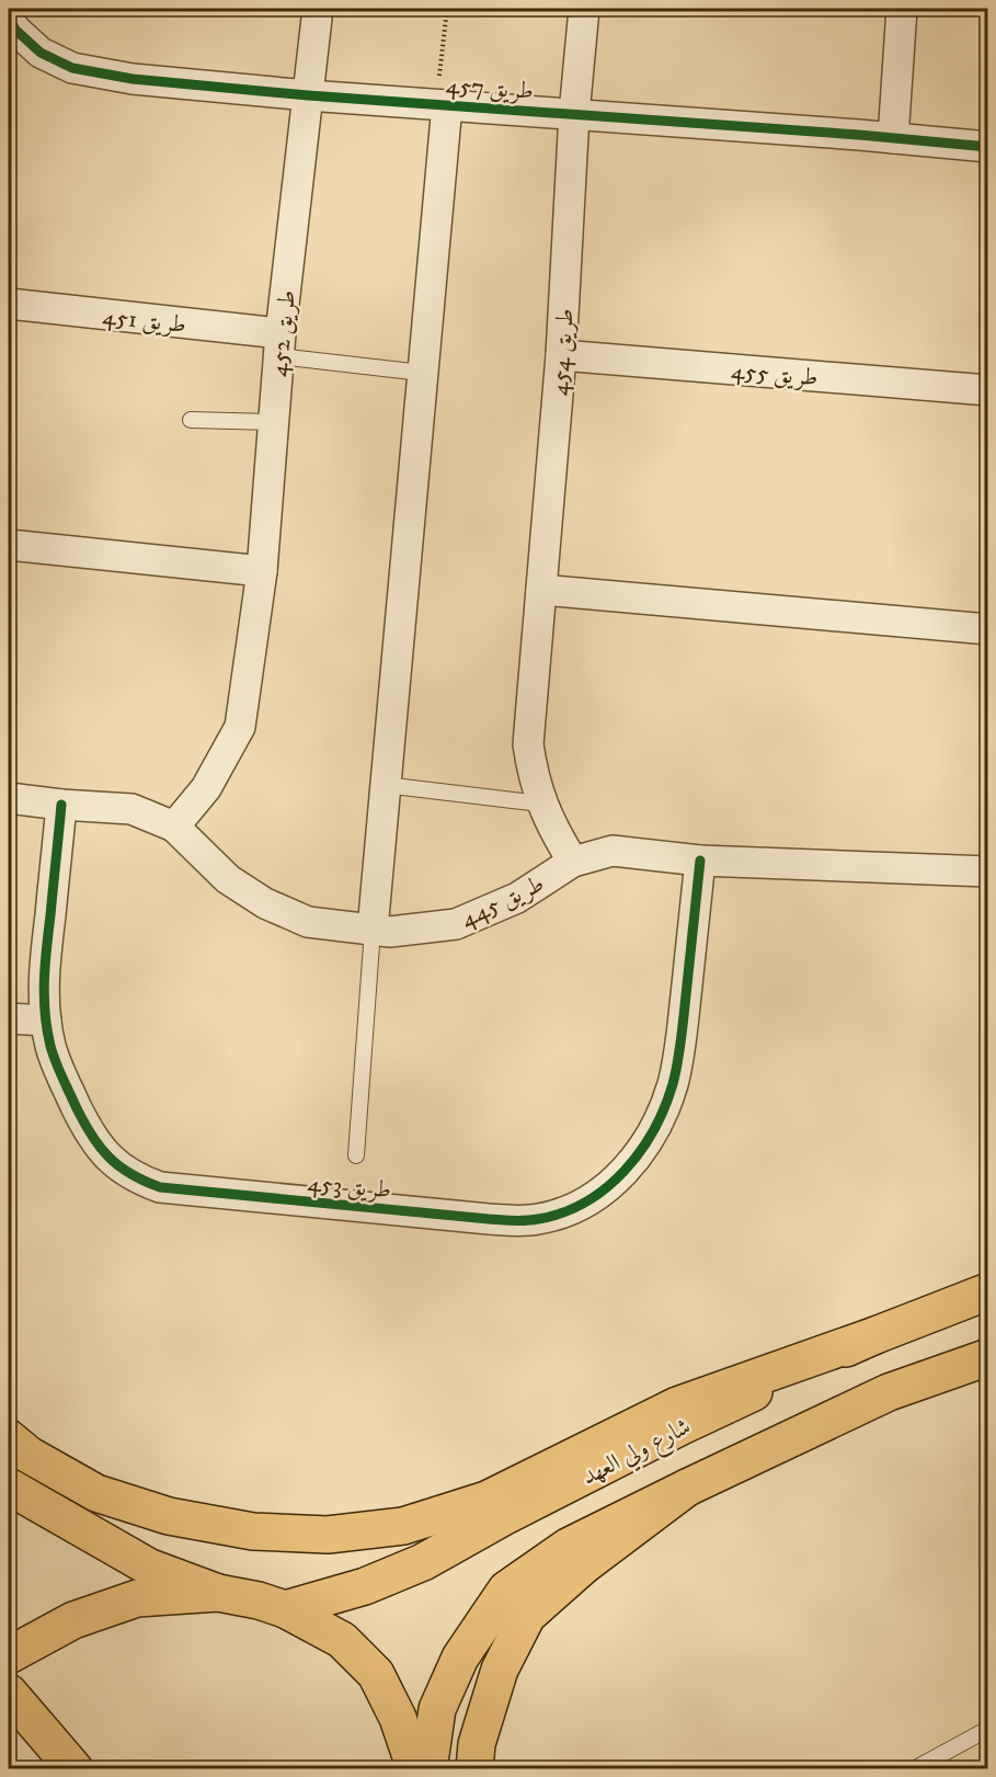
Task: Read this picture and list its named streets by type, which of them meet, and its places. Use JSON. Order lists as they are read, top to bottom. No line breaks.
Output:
{"streets":{"main road":["شارع ولي العهد"],"street":["طريق 457","طريق 451","طريق 452","طريق 454","طريق 455","طريق 445","طريق 453"]},"crossings":[["طريق 457","طريق 452"],["طريق 457","طريق 454"],["طريق 451","طريق 452"],["طريق 452","طريق 445"],["طريق 454","طريق 455"],["طريق 454","طريق 445"],["طريق 445","طريق 453"]]}
